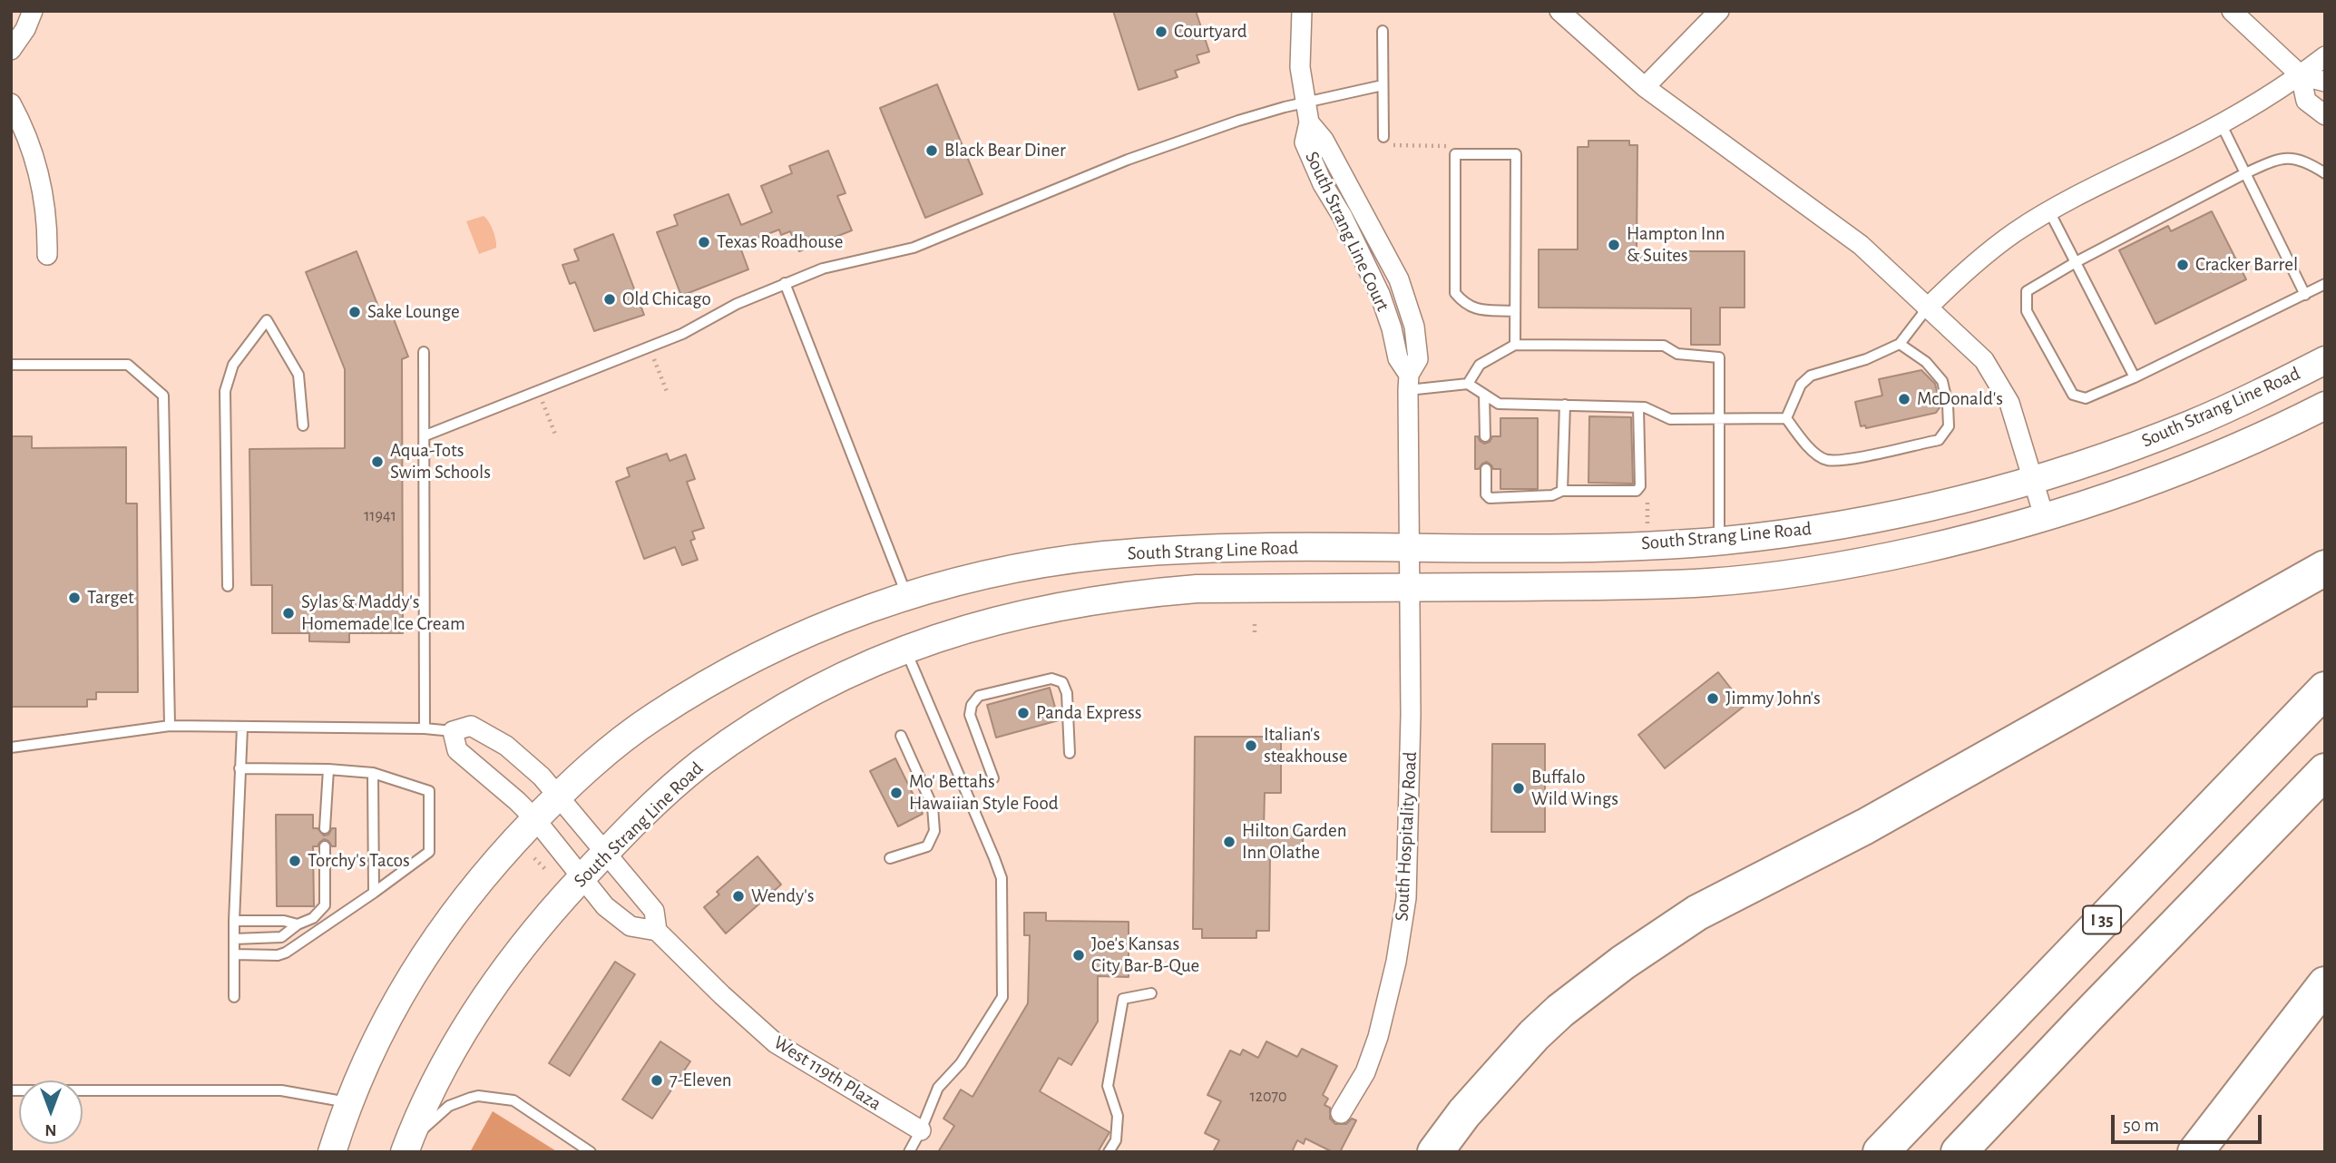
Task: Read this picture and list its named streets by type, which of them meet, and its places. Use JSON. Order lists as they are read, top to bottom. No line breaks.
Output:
{"streets":{"highway":["I 35"],"main road":["South Strang Line Road"],"street":["South Strang Line Court","South Hospitality Road","West 119th Plaza"]},"crossings":[["South Strang Line Court","South Strang Line Road"],["South Strang Line Court","South Hospitality Road"],["South Strang Line Road","South Hospitality Road"],["South Strang Line Road","West 119th Plaza"]],"places":["Courtyard","Black Bear Diner","Texas Roadhouse","Hampton Inn & Suites","Cracker Barrel","Old Chicago","Sake Lounge","McDonald's","Aqua-Tots Swim Schools","Target","Sylas & Maddy's Homemade Ice Cream","Jimmy John's","Panda Express","Italian's steakhouse","Buffalo Wild Wings","Mo' Bettahs Hawaiian Style Food","Hilton Garden Inn Olathe","Torchy's Tacos","Wendy's","Joe's Kansas City Bar-B-Que","7-Eleven"],"house_numbers":["11941","12070"],"scale_bar":"50 m","north":"bottom"}
